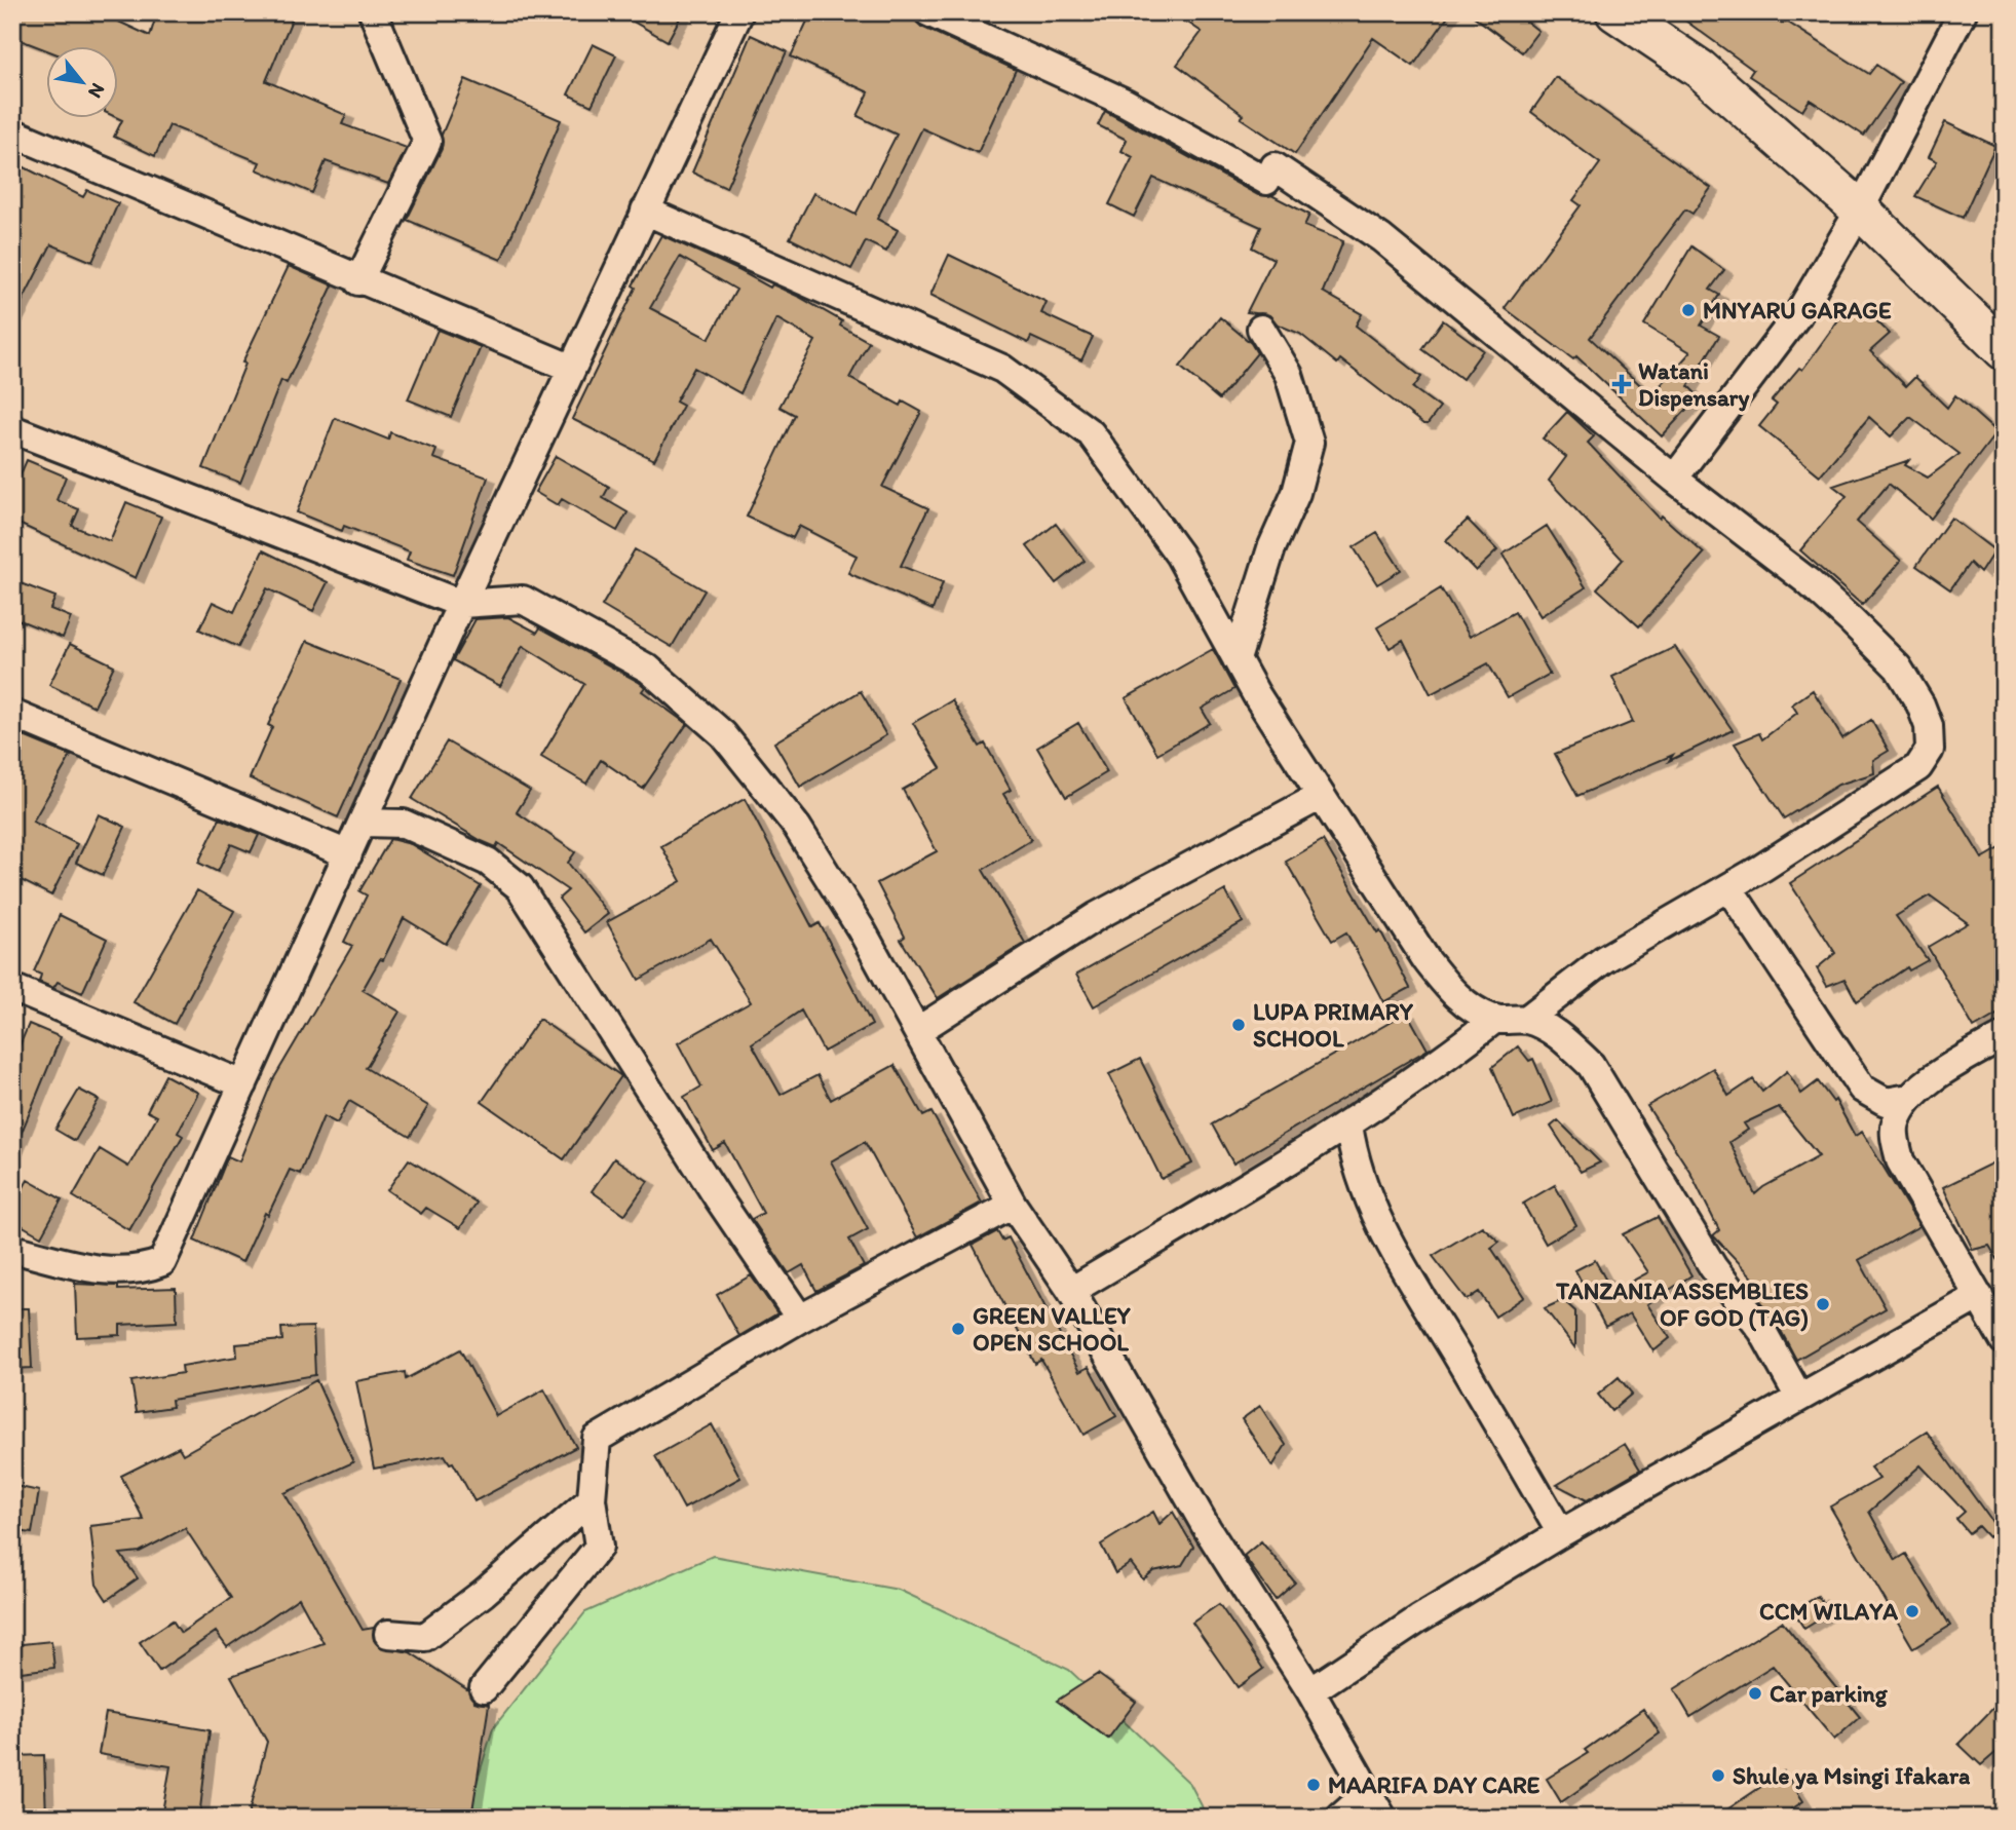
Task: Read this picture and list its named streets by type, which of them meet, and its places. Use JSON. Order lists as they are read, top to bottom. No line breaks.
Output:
{"places":{"other":["MNYARU GARAGE","LUPA PRIMARY SCHOOL","TANZANIA ASSEMBLIES OF GOD (TAG)","GREEN VALLEY OPEN SCHOOL","CCM WILAYA","Car parking","Shule ya Msingi Ifakara","MAARIFA DAY CARE"],"health":["Watani Dispensary"]},"north":"bottom right"}
